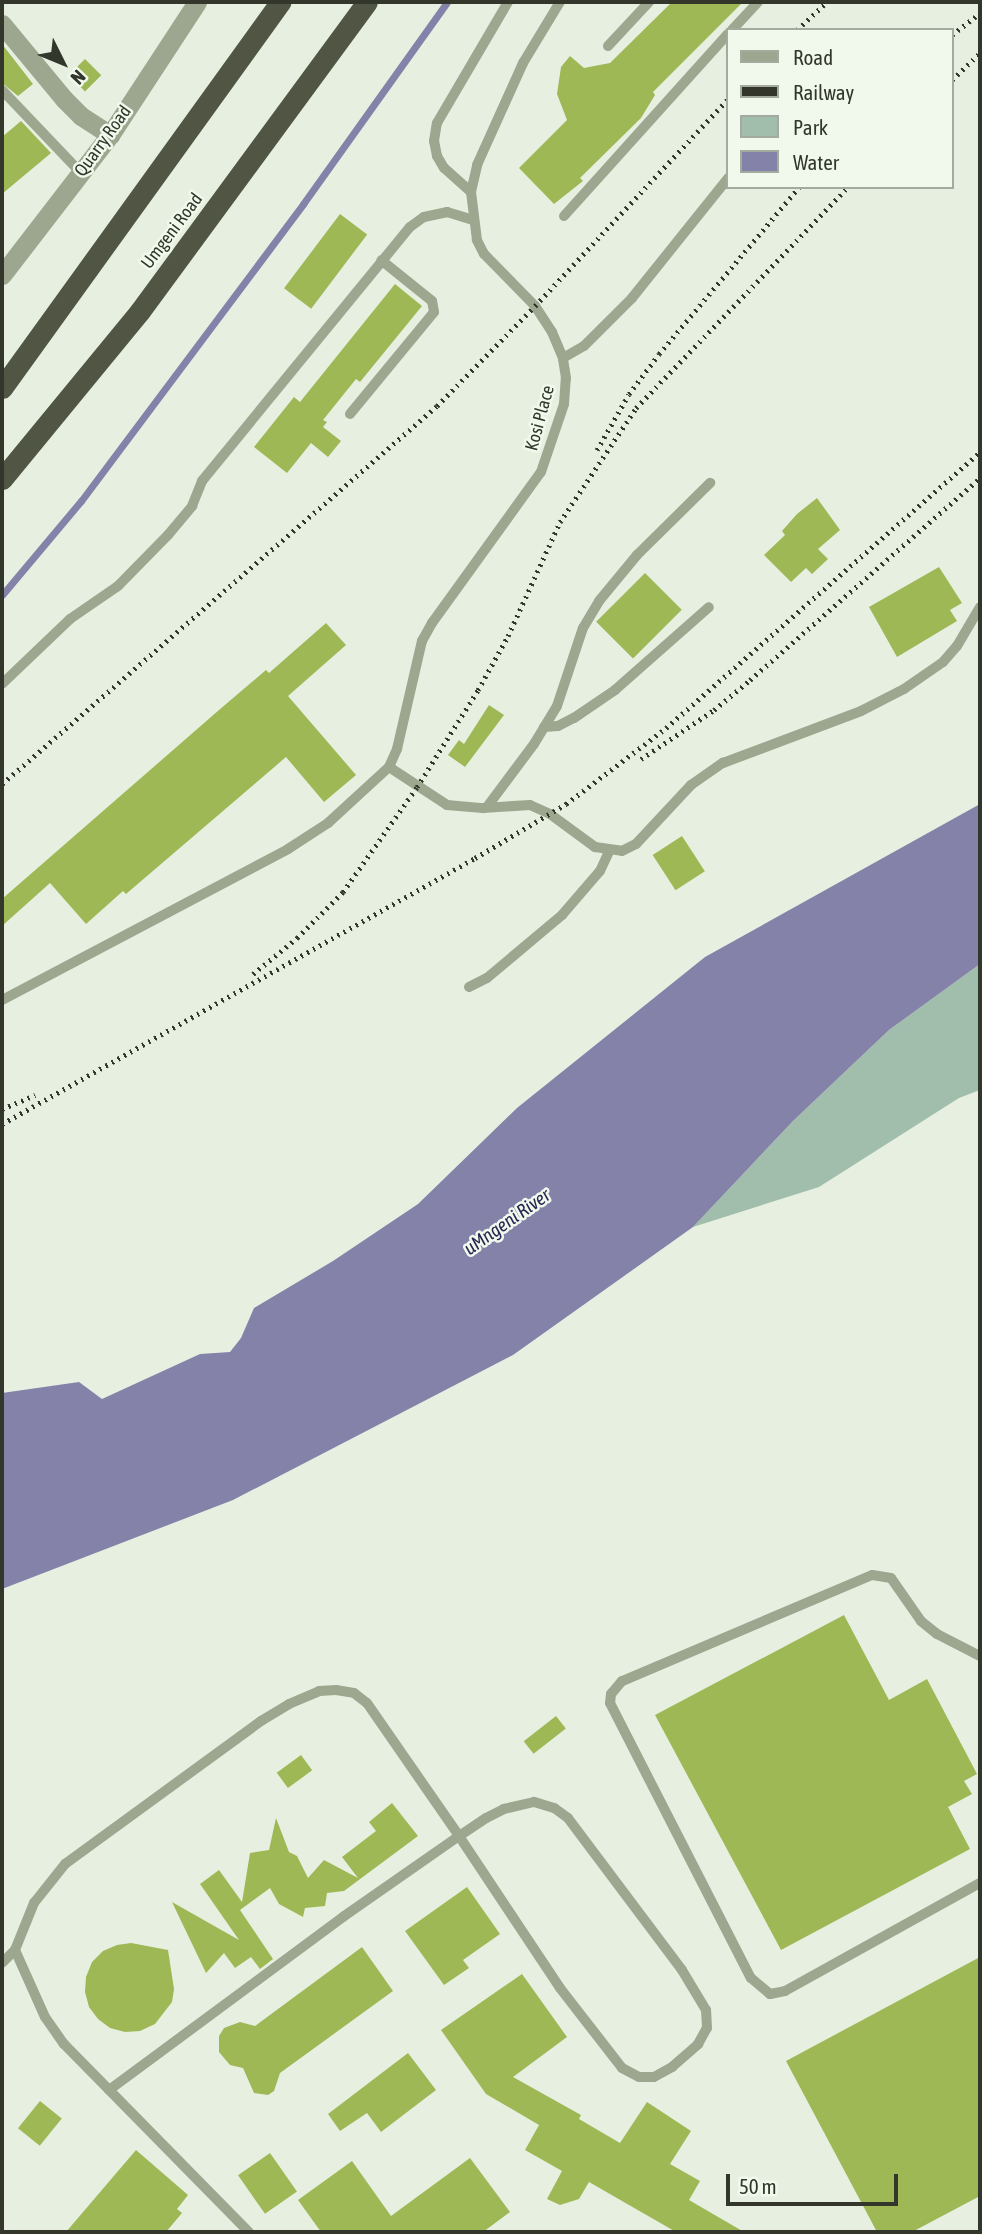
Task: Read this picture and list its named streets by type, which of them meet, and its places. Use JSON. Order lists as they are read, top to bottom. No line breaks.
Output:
{"streets":{"highway":["Umgeni Road"],"street":["Quarry Road"],"lane":["Kosi Place"]},"water":["uMngeni River"],"legend":["Road","Railway","Park","Water"],"scale_bar":"50 m","north":"bottom right"}
